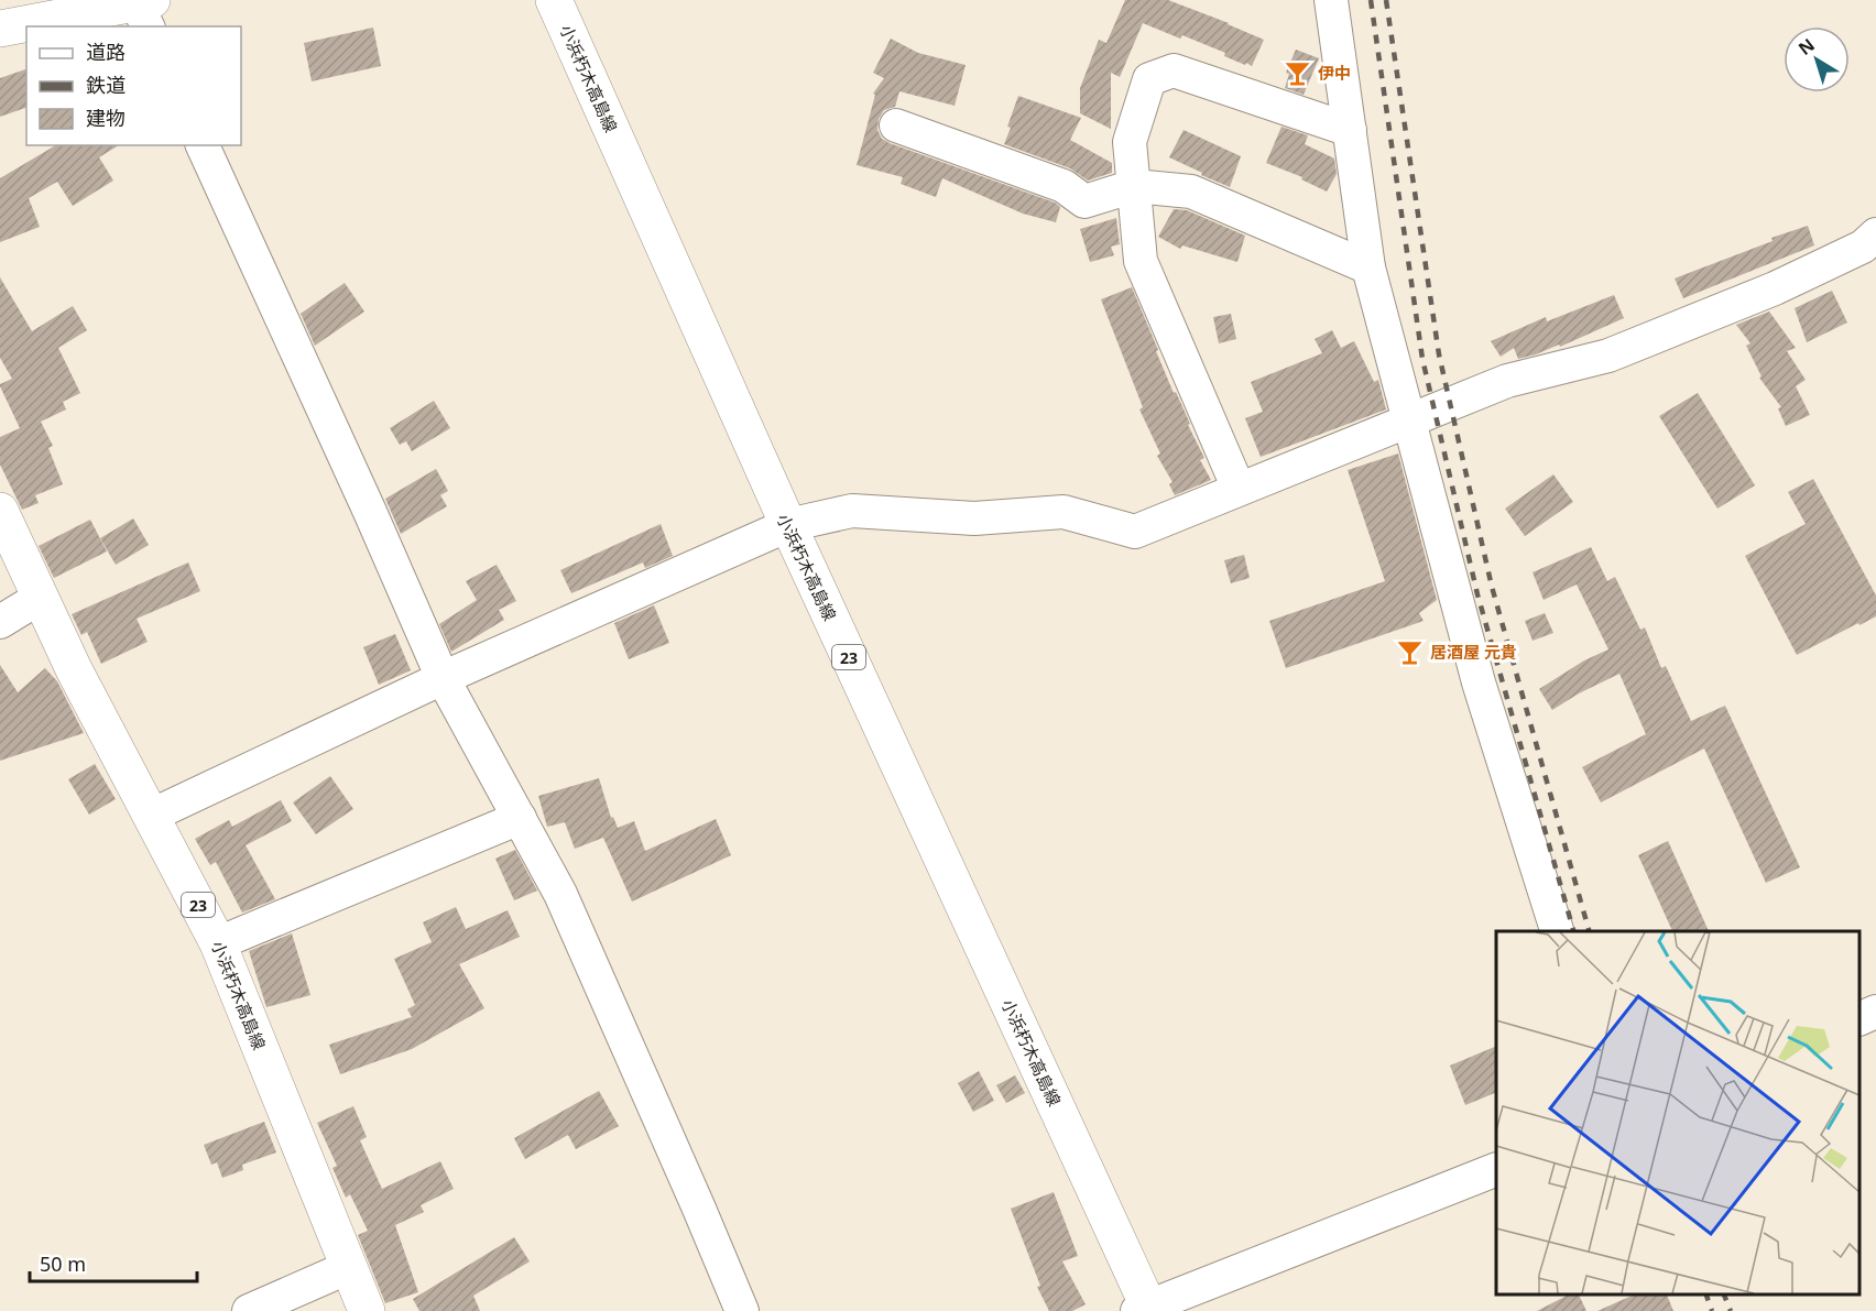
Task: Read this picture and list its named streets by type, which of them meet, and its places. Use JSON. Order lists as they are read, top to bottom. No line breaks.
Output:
{"streets":{"main road":["小浜朽木高島線","23"]},"places":{"bar":["伊中","居酒屋 元貴"]},"legend":["道路","鉄道","建物"],"scale_bar":"50 m","north":"top left"}
